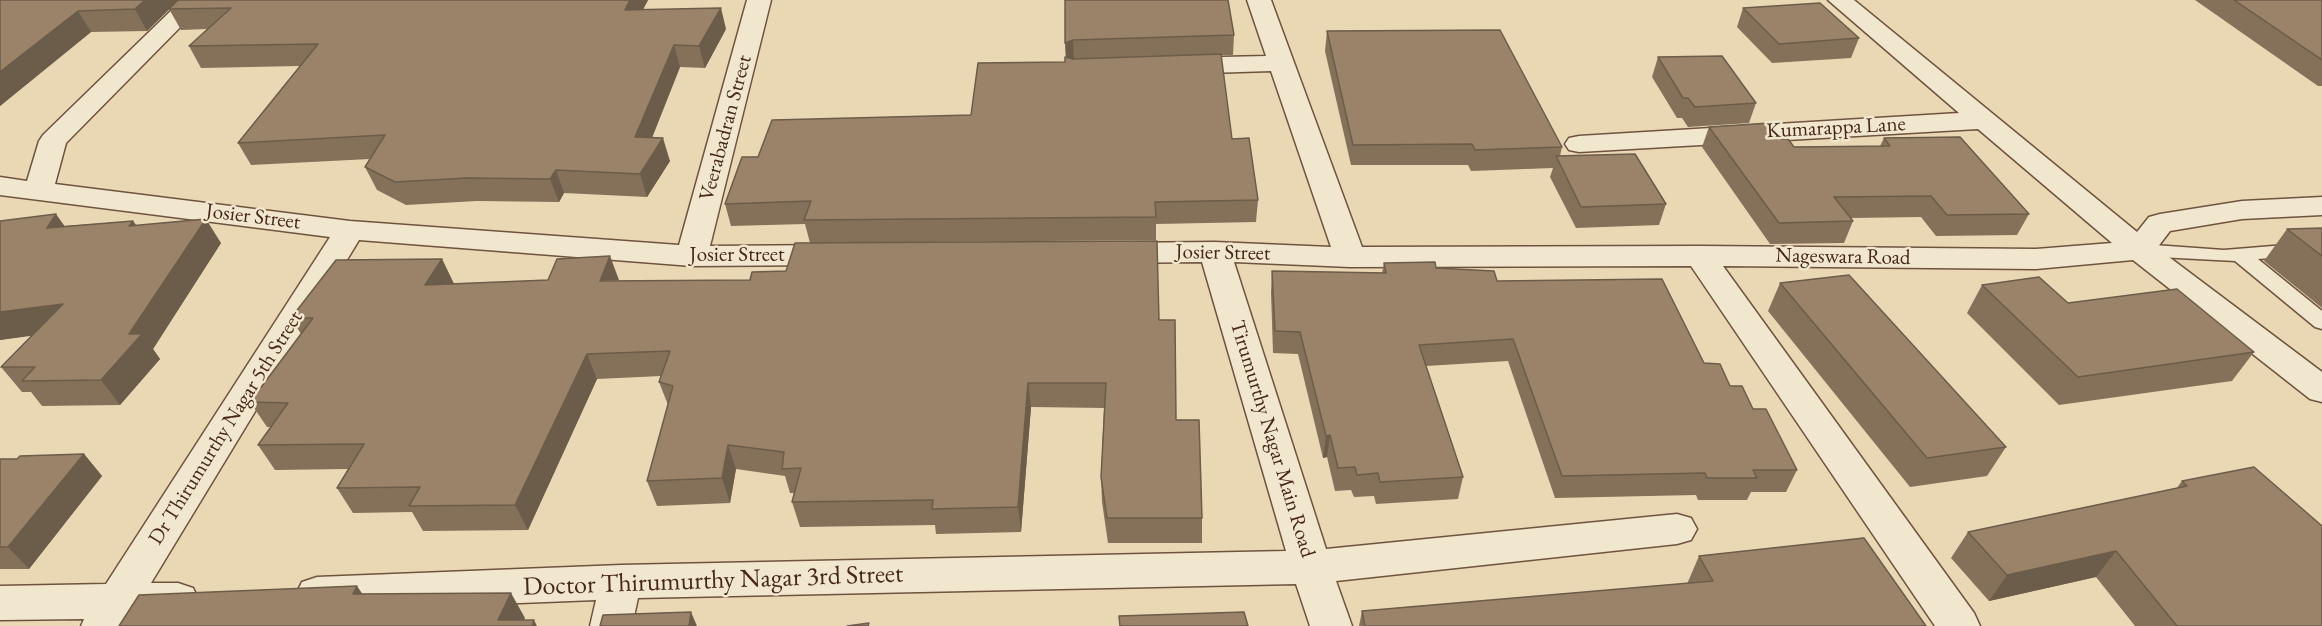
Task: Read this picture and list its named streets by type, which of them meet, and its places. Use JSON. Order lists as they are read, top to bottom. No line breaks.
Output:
{"streets":{"street":["Veerabadran Street","Kumarappa Lane","Josier Street","Nageswara Road","Dr Thirumurthy Nagar 5th Street","Tirumurthy Nagar Main Road","Doctor Thirumurthy Nagar 3rd Street"]},"crossings":[["Veerabadran Street","Josier Street"],["Josier Street","Nageswara Road"],["Josier Street","Dr Thirumurthy Nagar 5th Street"],["Josier Street","Tirumurthy Nagar Main Road"],["Tirumurthy Nagar Main Road","Doctor Thirumurthy Nagar 3rd Street"]]}
